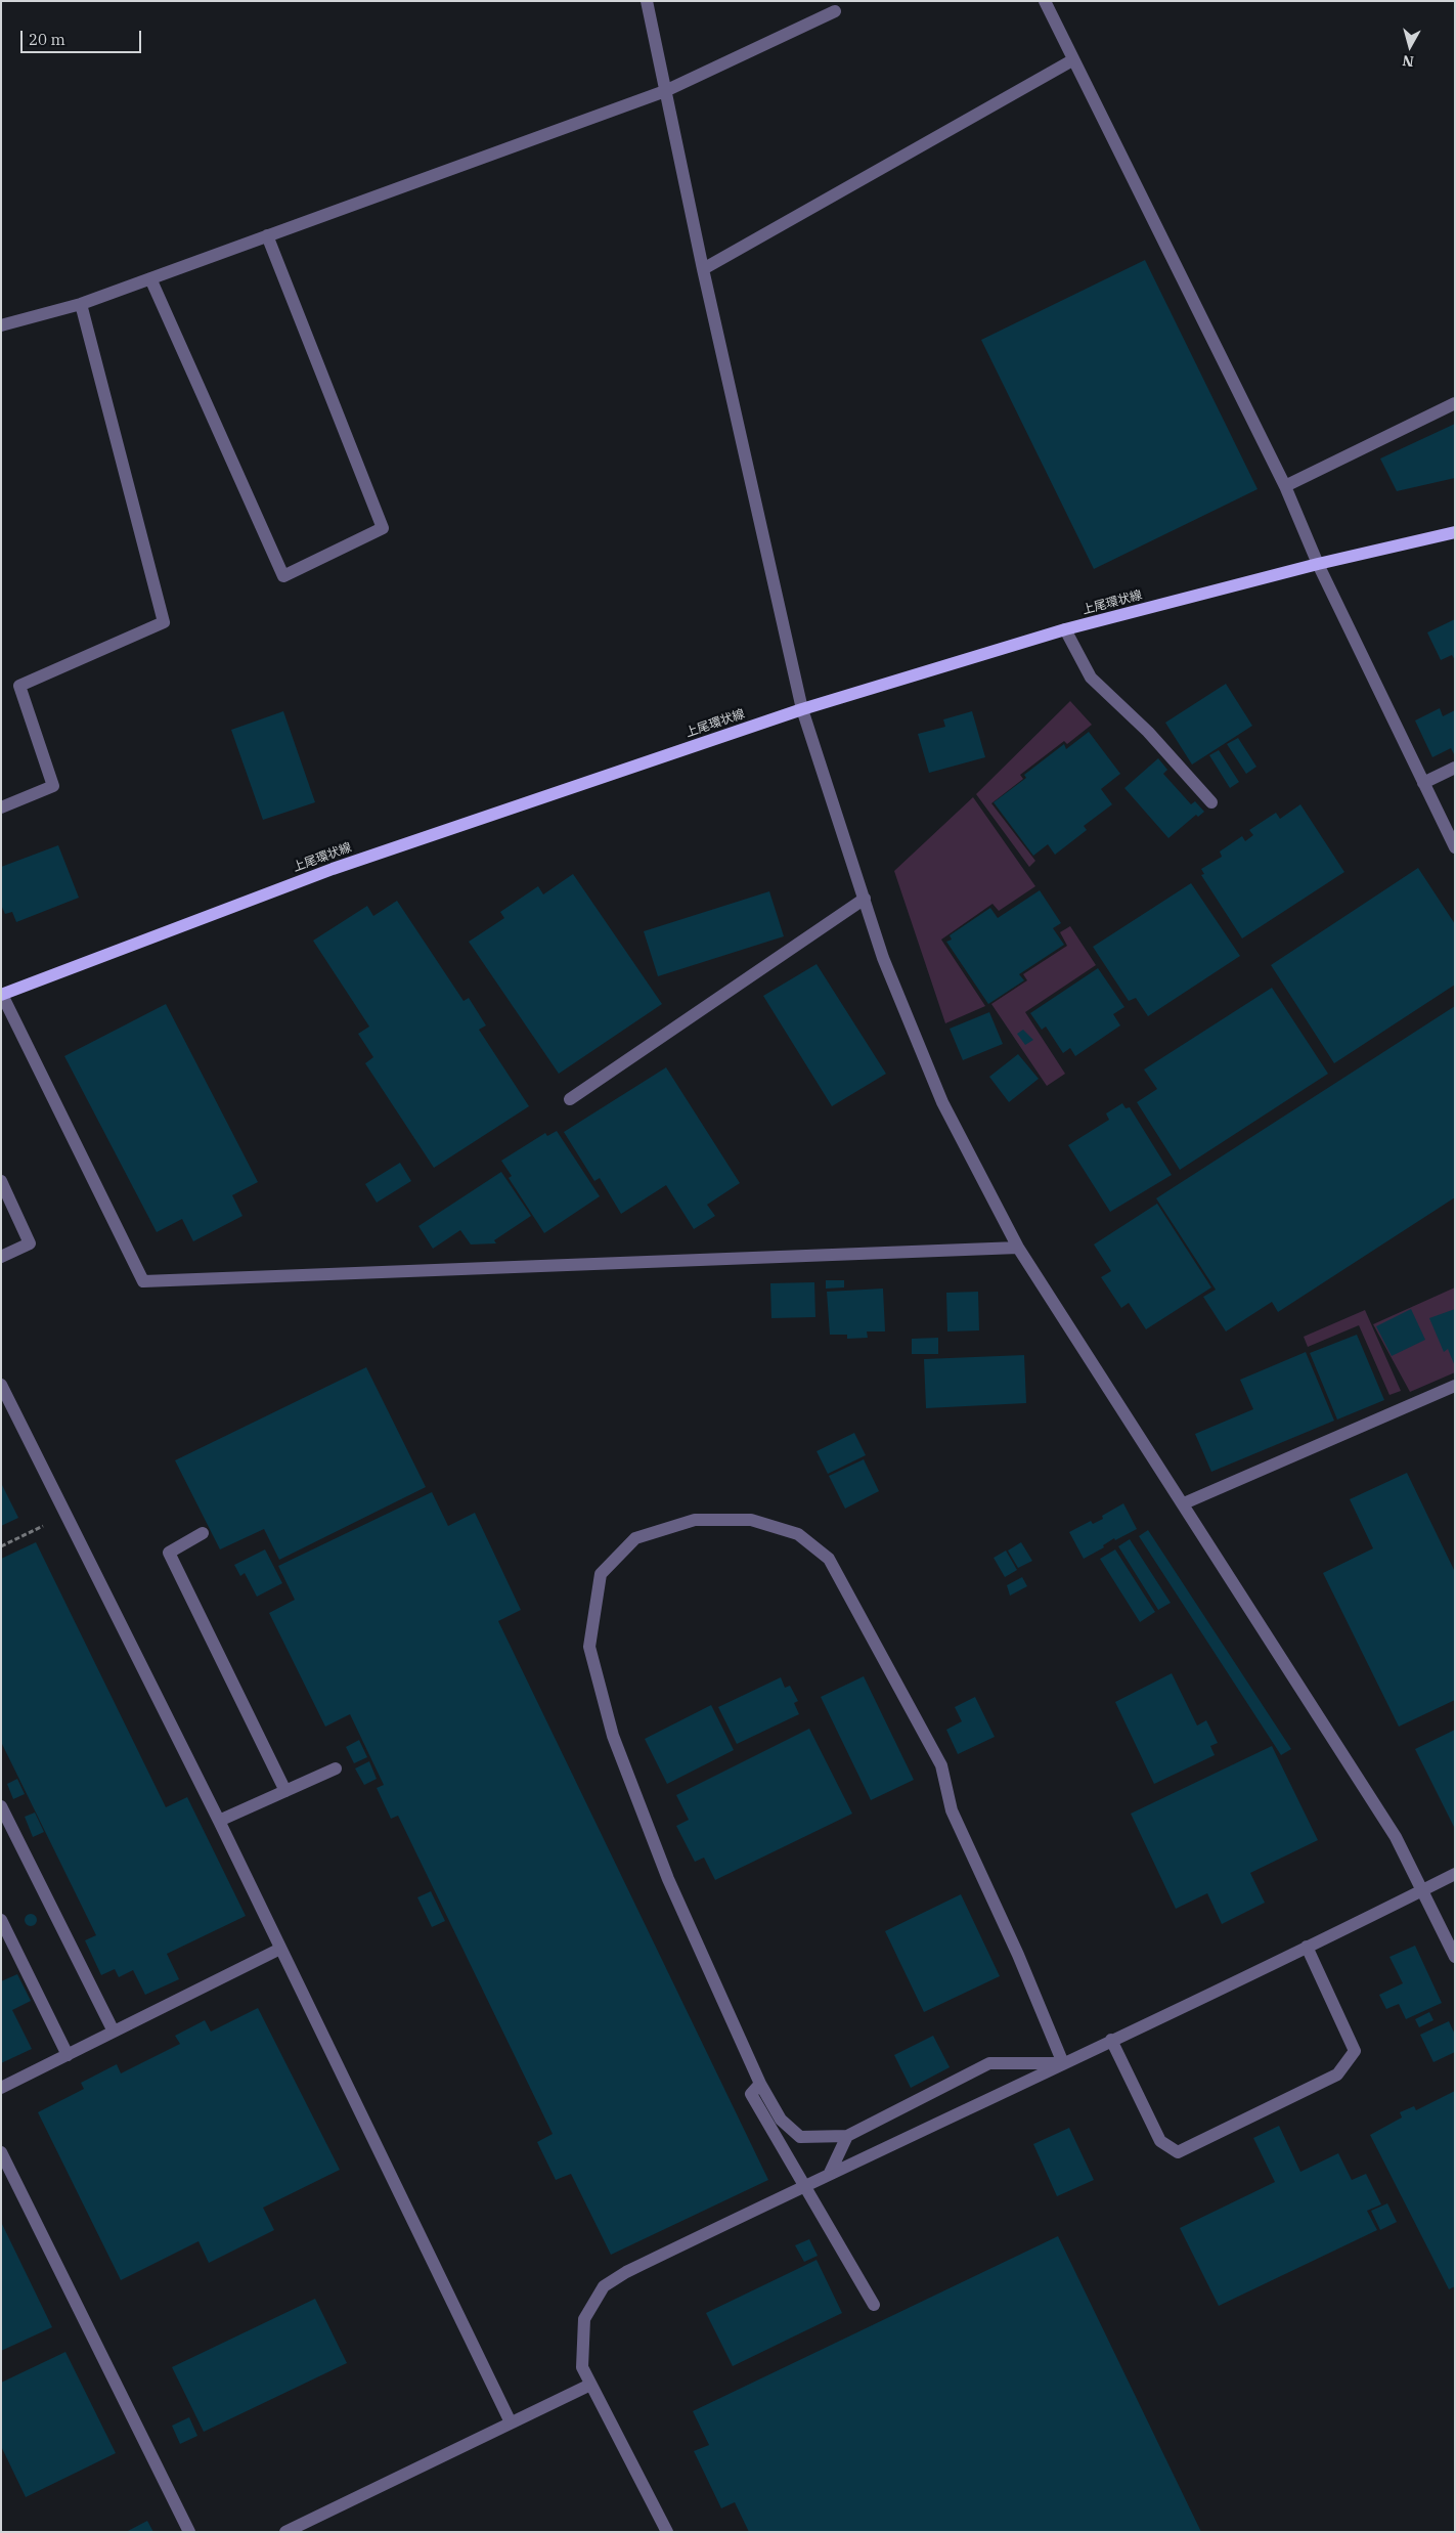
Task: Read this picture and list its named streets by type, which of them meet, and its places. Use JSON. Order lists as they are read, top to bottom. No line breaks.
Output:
{"streets":{"main road":["上尾環状線"]},"scale_bar":"20 m","north":"bottom"}
